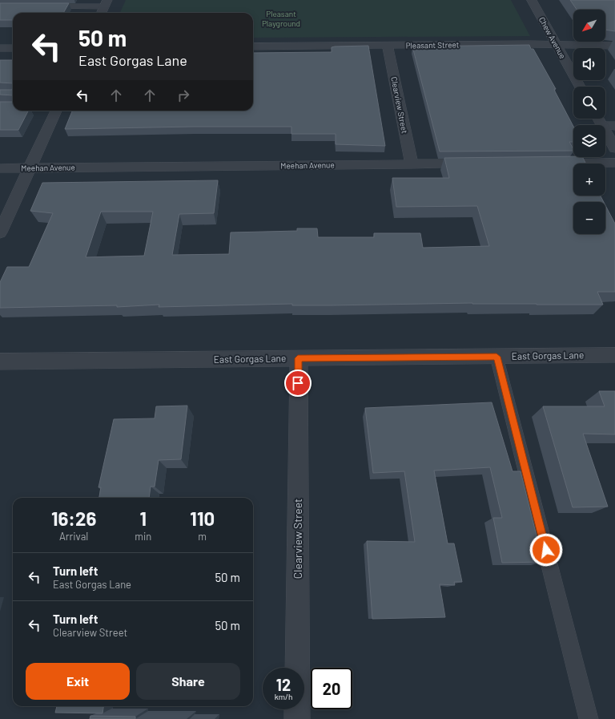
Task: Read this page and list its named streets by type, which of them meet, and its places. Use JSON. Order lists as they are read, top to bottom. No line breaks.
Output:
{"streets":{"street":["Chew Avenue","Pleasant Street","Clearview Street","Meehan Avenue","East Gorgas Lane"]},"crossings":[["Chew Avenue","Pleasant Street"],["Pleasant Street","Clearview Street"],["Clearview Street","Meehan Avenue"],["Clearview Street","East Gorgas Lane"]],"parks":["Pleasant Playground"],"north":"bottom left","page":{"map_buttons":["+","−"],"turn":["50 m","East Gorgas Lane"],"eta":["16:26","Arrival","1","min","110","m"],"list":[{"name":"Turn left","note":"East Gorgas Lane","value":"50 m"},{"name":"Turn left","note":"Clearview Street","value":"50 m"}],"buttons":["Exit","Share"],"speed":"12 km/h","limit":"20"}}
